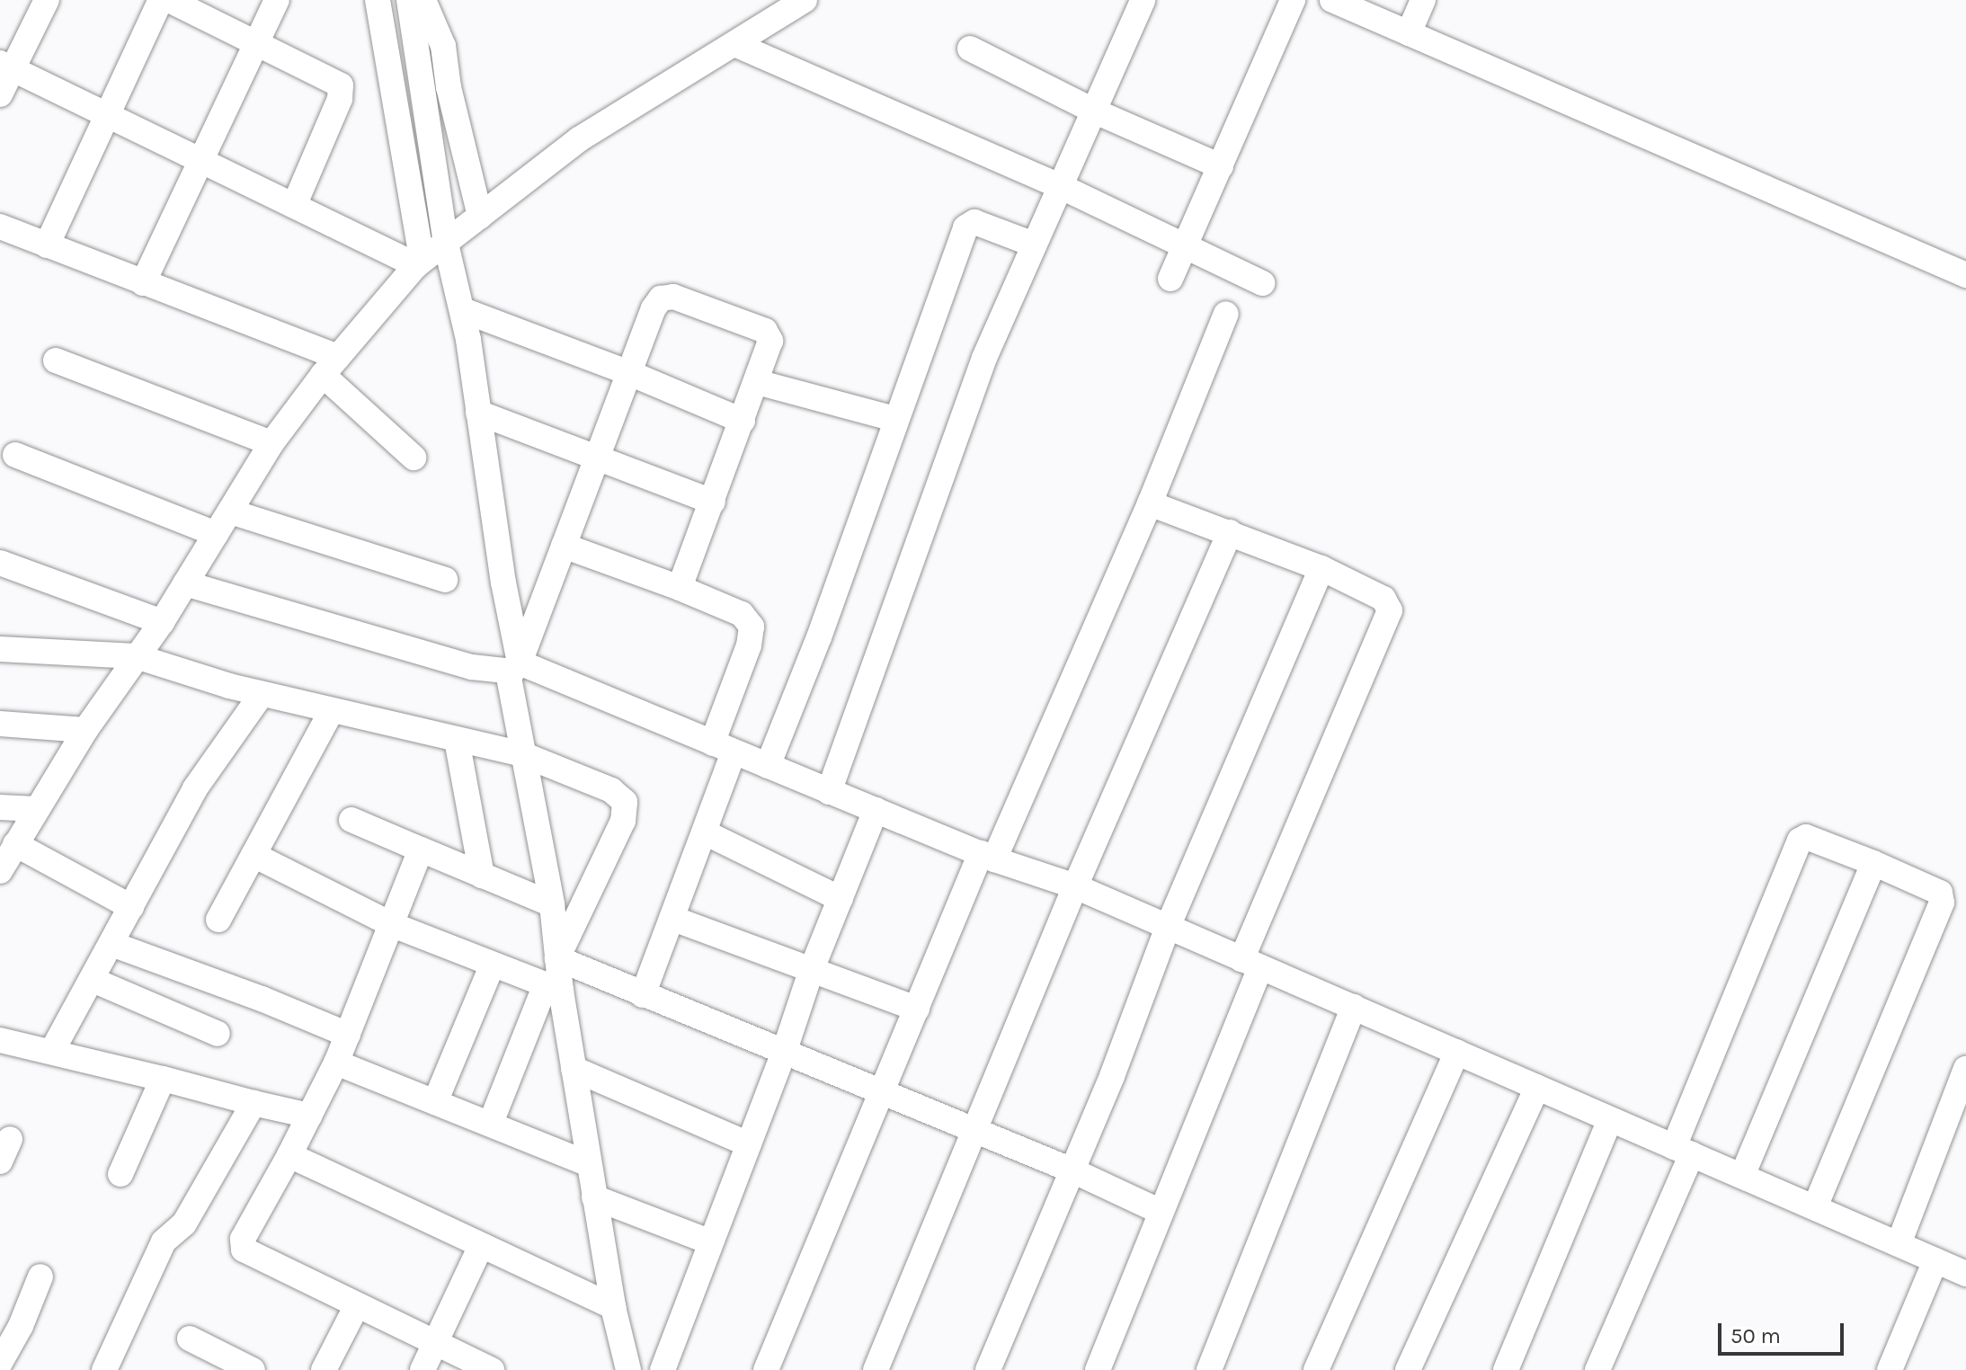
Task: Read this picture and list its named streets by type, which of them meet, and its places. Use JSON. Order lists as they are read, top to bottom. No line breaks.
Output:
{"scale_bar":"50 m"}
